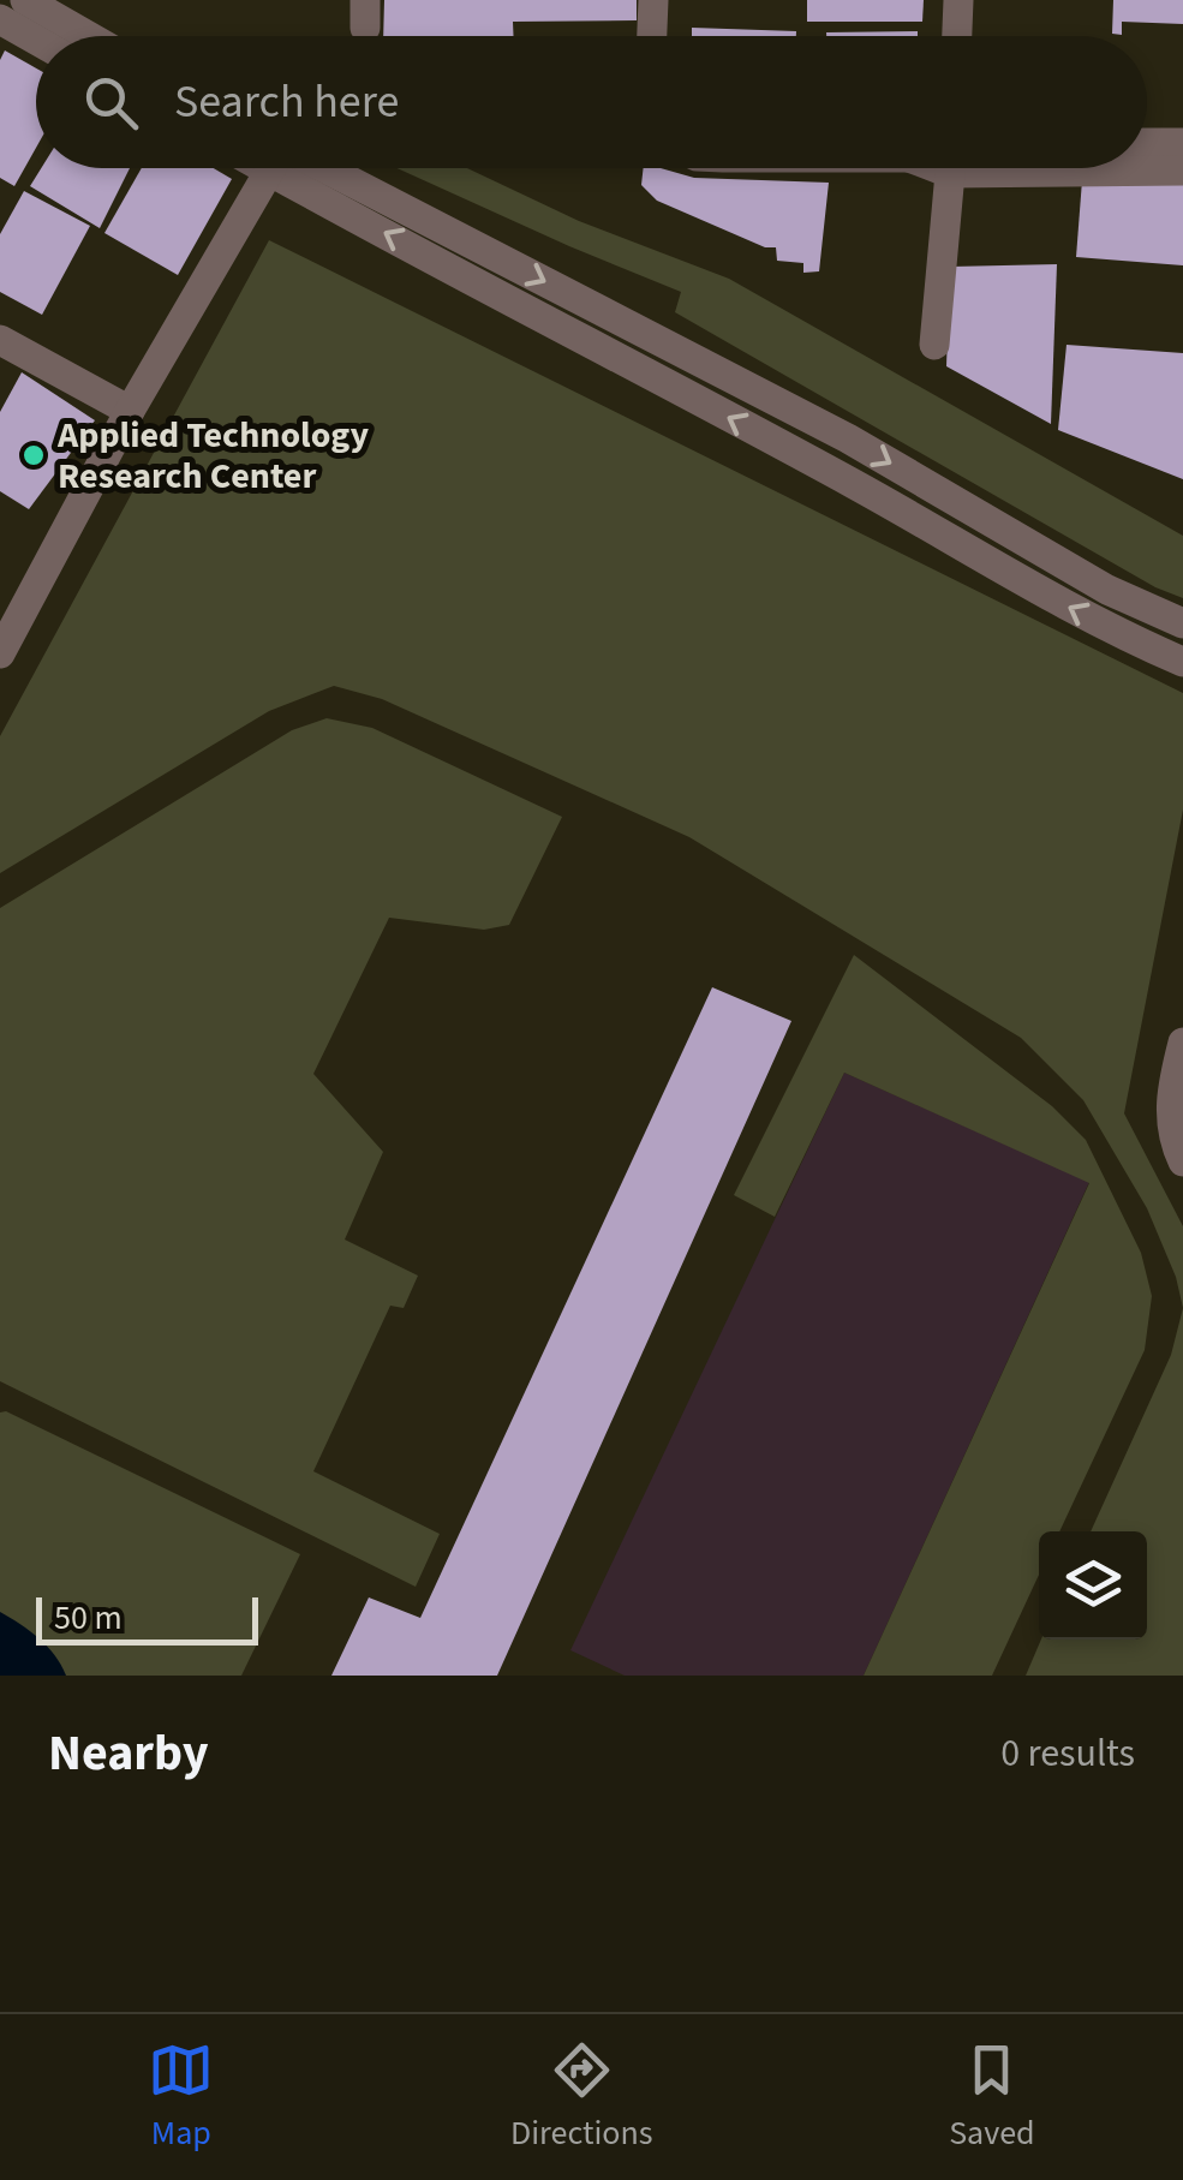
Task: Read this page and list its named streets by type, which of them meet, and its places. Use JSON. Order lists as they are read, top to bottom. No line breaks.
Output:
{"places":["Applied Technology Research Center"],"scale_bar":"50 m","page":{"search":"Search here","scale":"50 m","heading":["Nearby","0 results"],"nav":["Map","Directions","Saved"]}}
